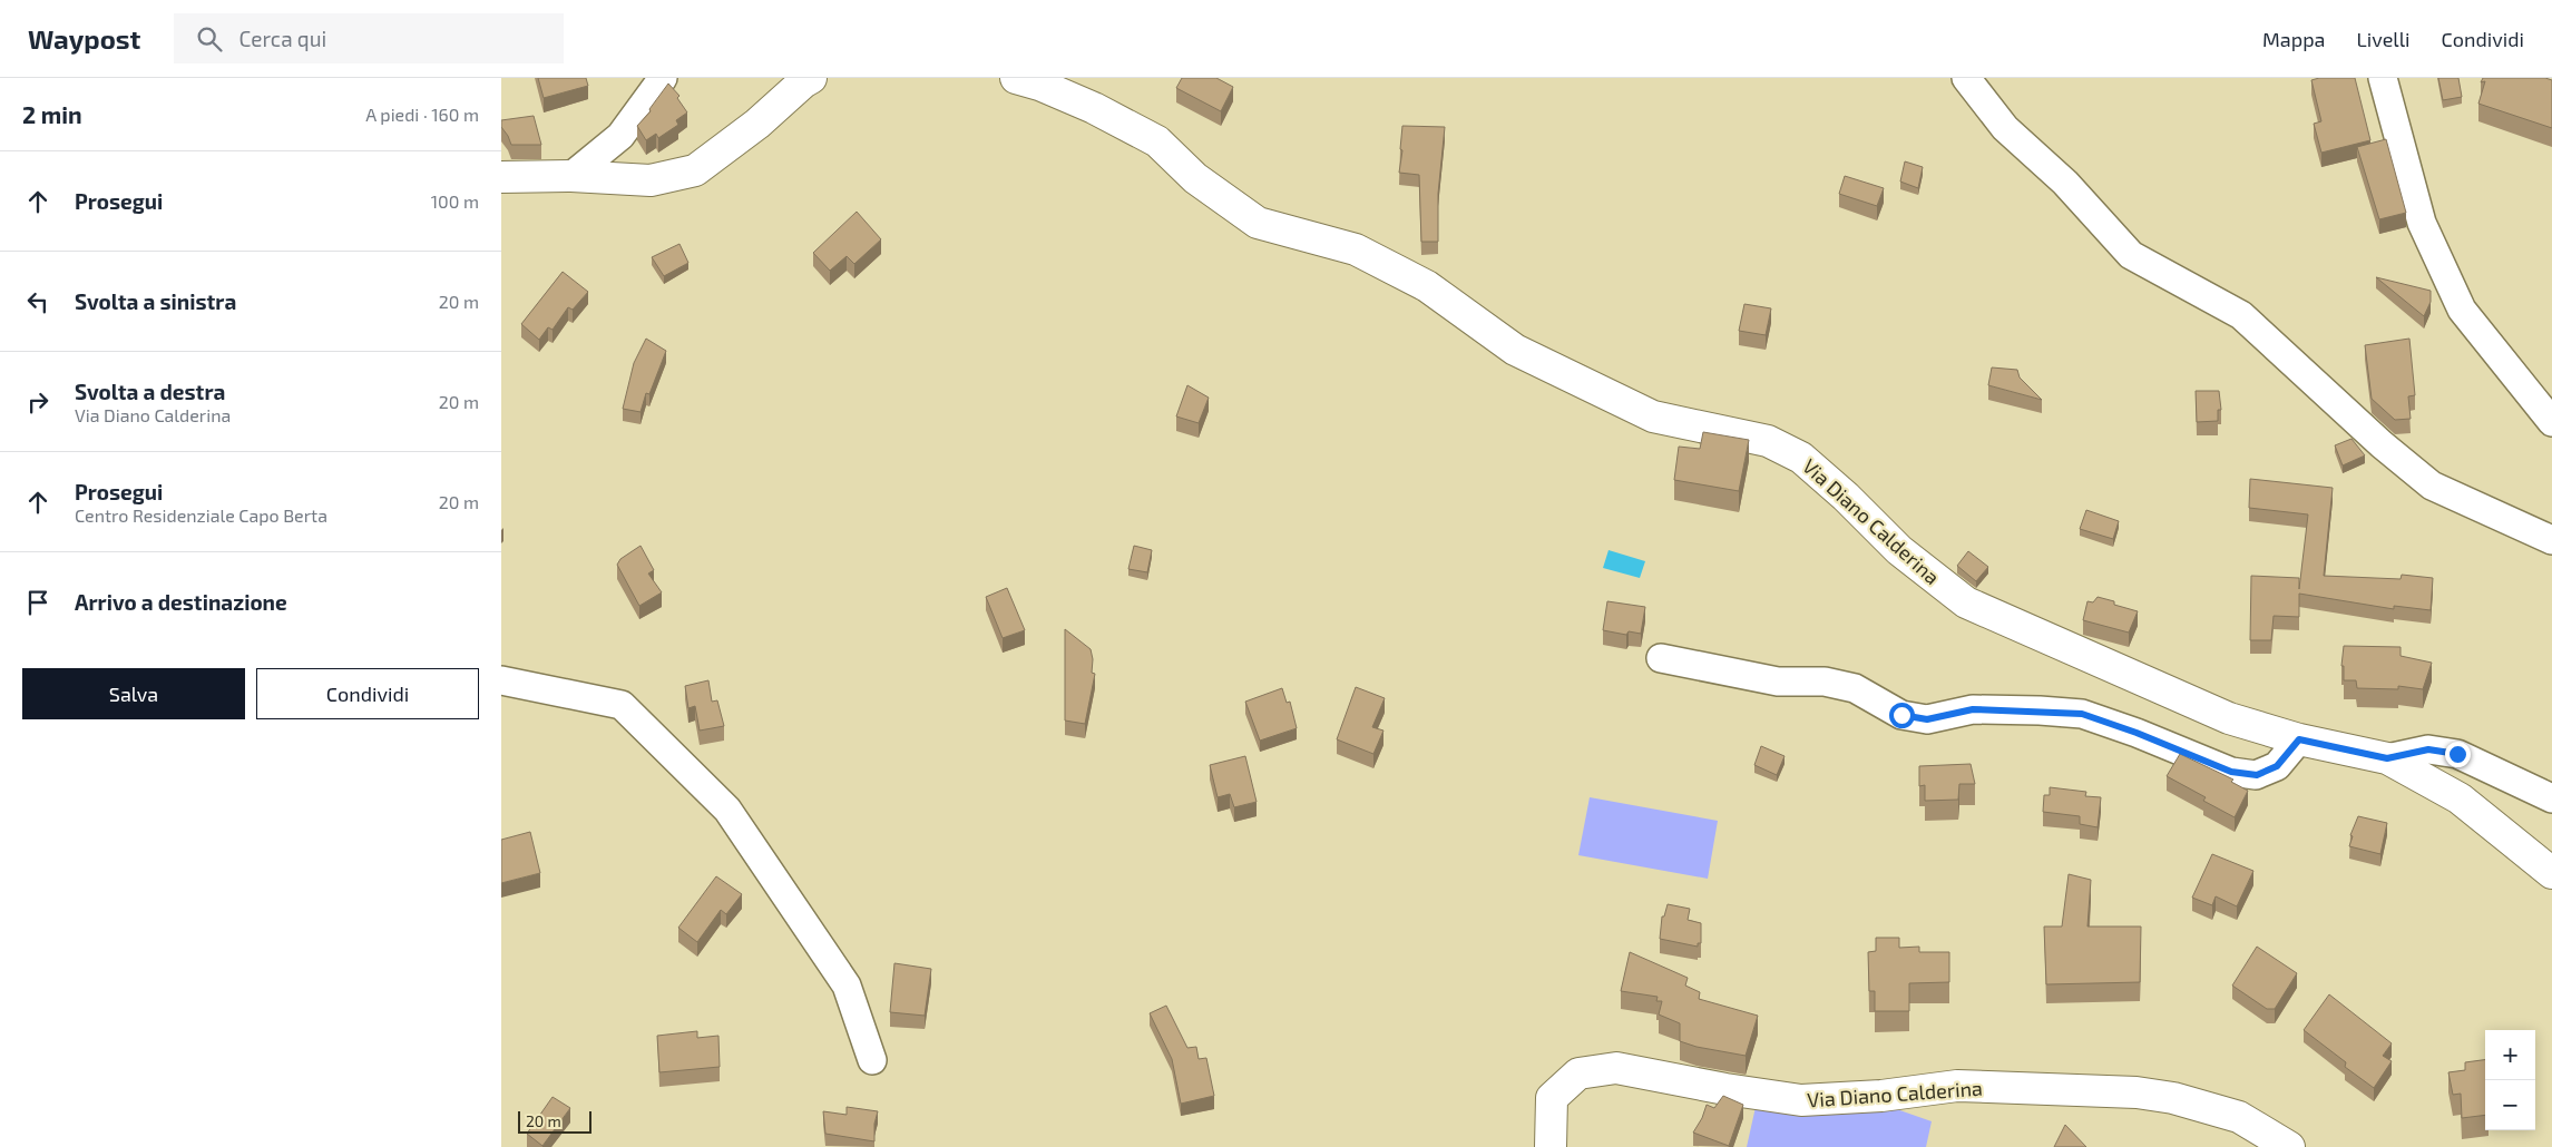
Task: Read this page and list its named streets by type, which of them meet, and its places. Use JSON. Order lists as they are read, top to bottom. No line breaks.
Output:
{"streets":{"main road":["Via Diano Calderina"]},"scale_bar":"20 m","page":{"header":"Waypost","search":"Cerca qui","nav":["Mappa","Livelli","Condividi"],"heading":["2 min","A piedi · 160 m"],"list":[["Prosegui","100 m"],["Svolta a sinistra","20 m"],["Svolta a destra","Via Diano Calderina","20 m"],["Prosegui","Centro Residenziale Capo Berta","20 m"],"Arrivo a destinazione"],"buttons":["Salva","Condividi"],"map_buttons":["+","−"],"scale":"20 m"}}
